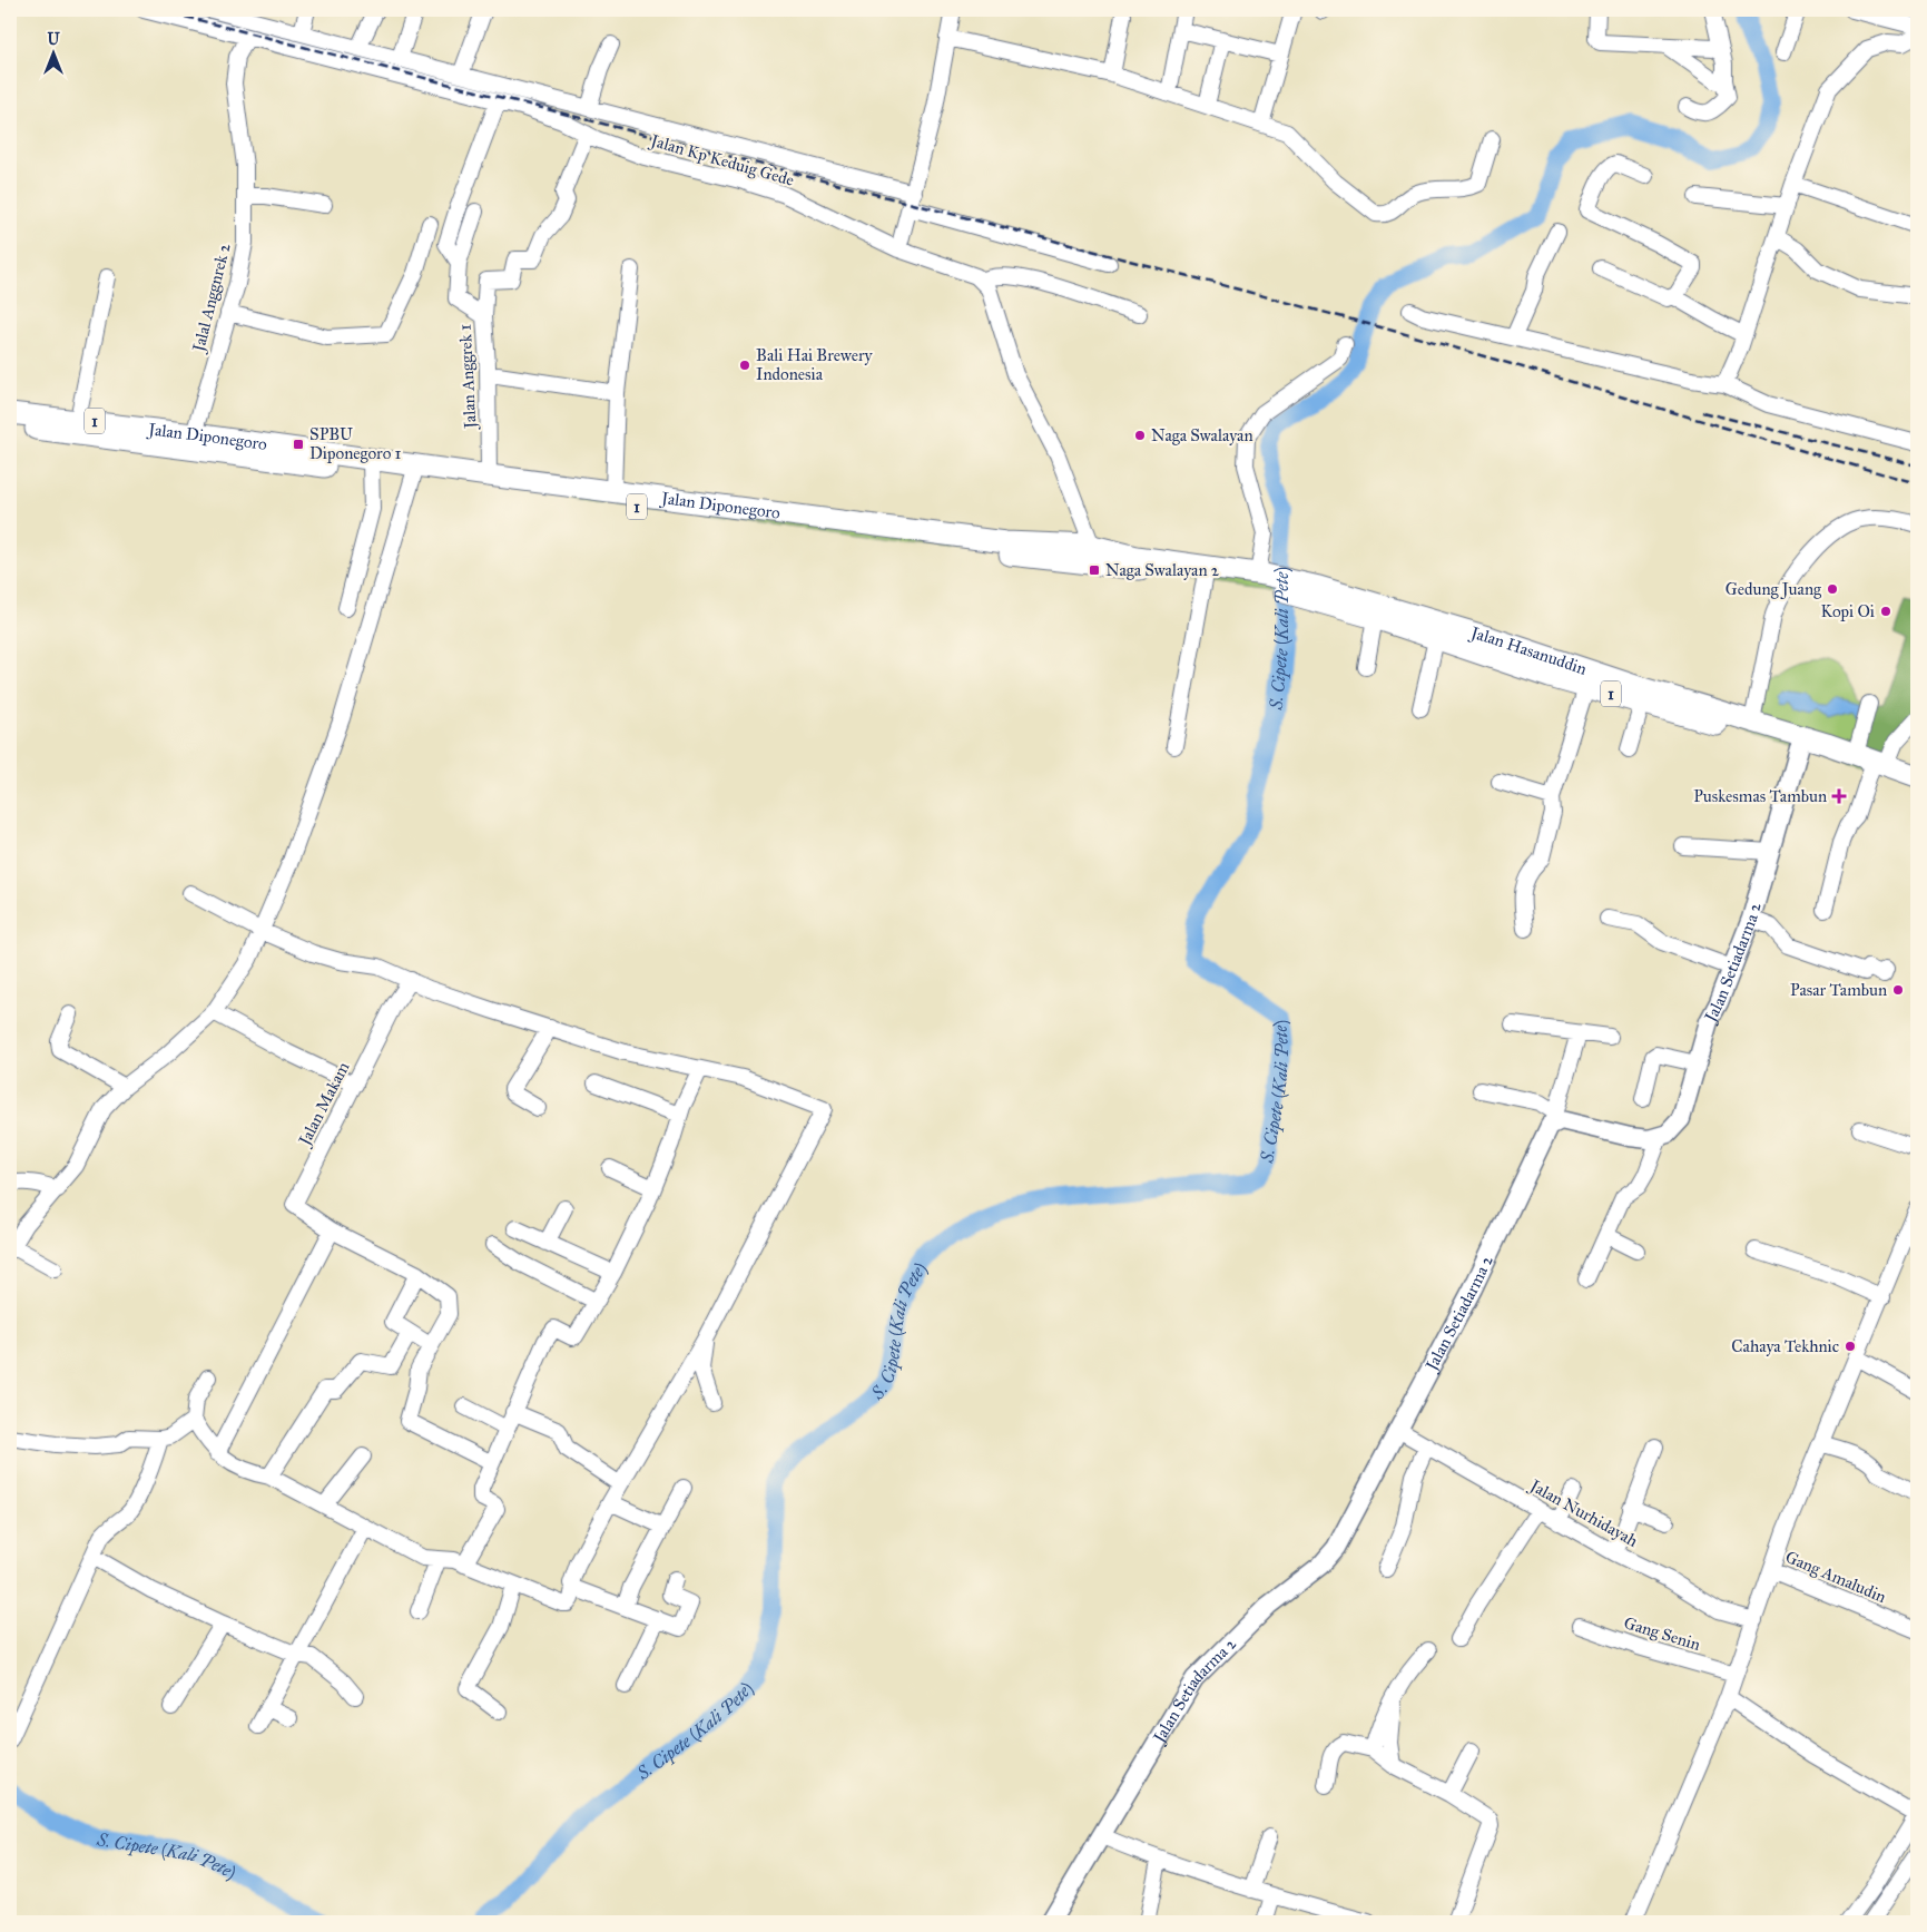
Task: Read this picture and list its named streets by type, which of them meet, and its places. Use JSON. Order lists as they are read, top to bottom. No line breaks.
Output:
{"streets":{"highway":["1","Jalan Diponegoro","Jalan Hasanuddin"],"main road":["Jalan Setiadarma 2"],"street":["Jalan Kp Keduig Gede","Jalal Anggnrek 2","Jalan Anggrek 1","Jalan Makam","Jalan Nurhidayah","Gang Amaludin","Gang Senin"]},"crossings":[["Jalan Kp Keduig Gede","Jalal Anggnrek 2"],["Jalan Kp Keduig Gede","Jalan Anggrek 1"],["Jalal Anggnrek 2","Jalan Diponegoro"],["Jalan Anggrek 1","Jalan Diponegoro"],["Jalan Diponegoro","Jalan Hasanuddin"],["Jalan Hasanuddin","Jalan Setiadarma 2"],["Jalan Setiadarma 2","Jalan Nurhidayah"]],"water":["S. Cipete (Kali Pete)"],"places":{"other":["Bali Hai Brewery Indonesia","Naga Swalayan","Gedung Juang","Kopi Oi","Pasar Tambun","Cahaya Tekhnic"],"transit":["SPBU Diponegoro 1","Naga Swalayan 2"],"health":["Puskesmas Tambun"]},"north":"top"}
